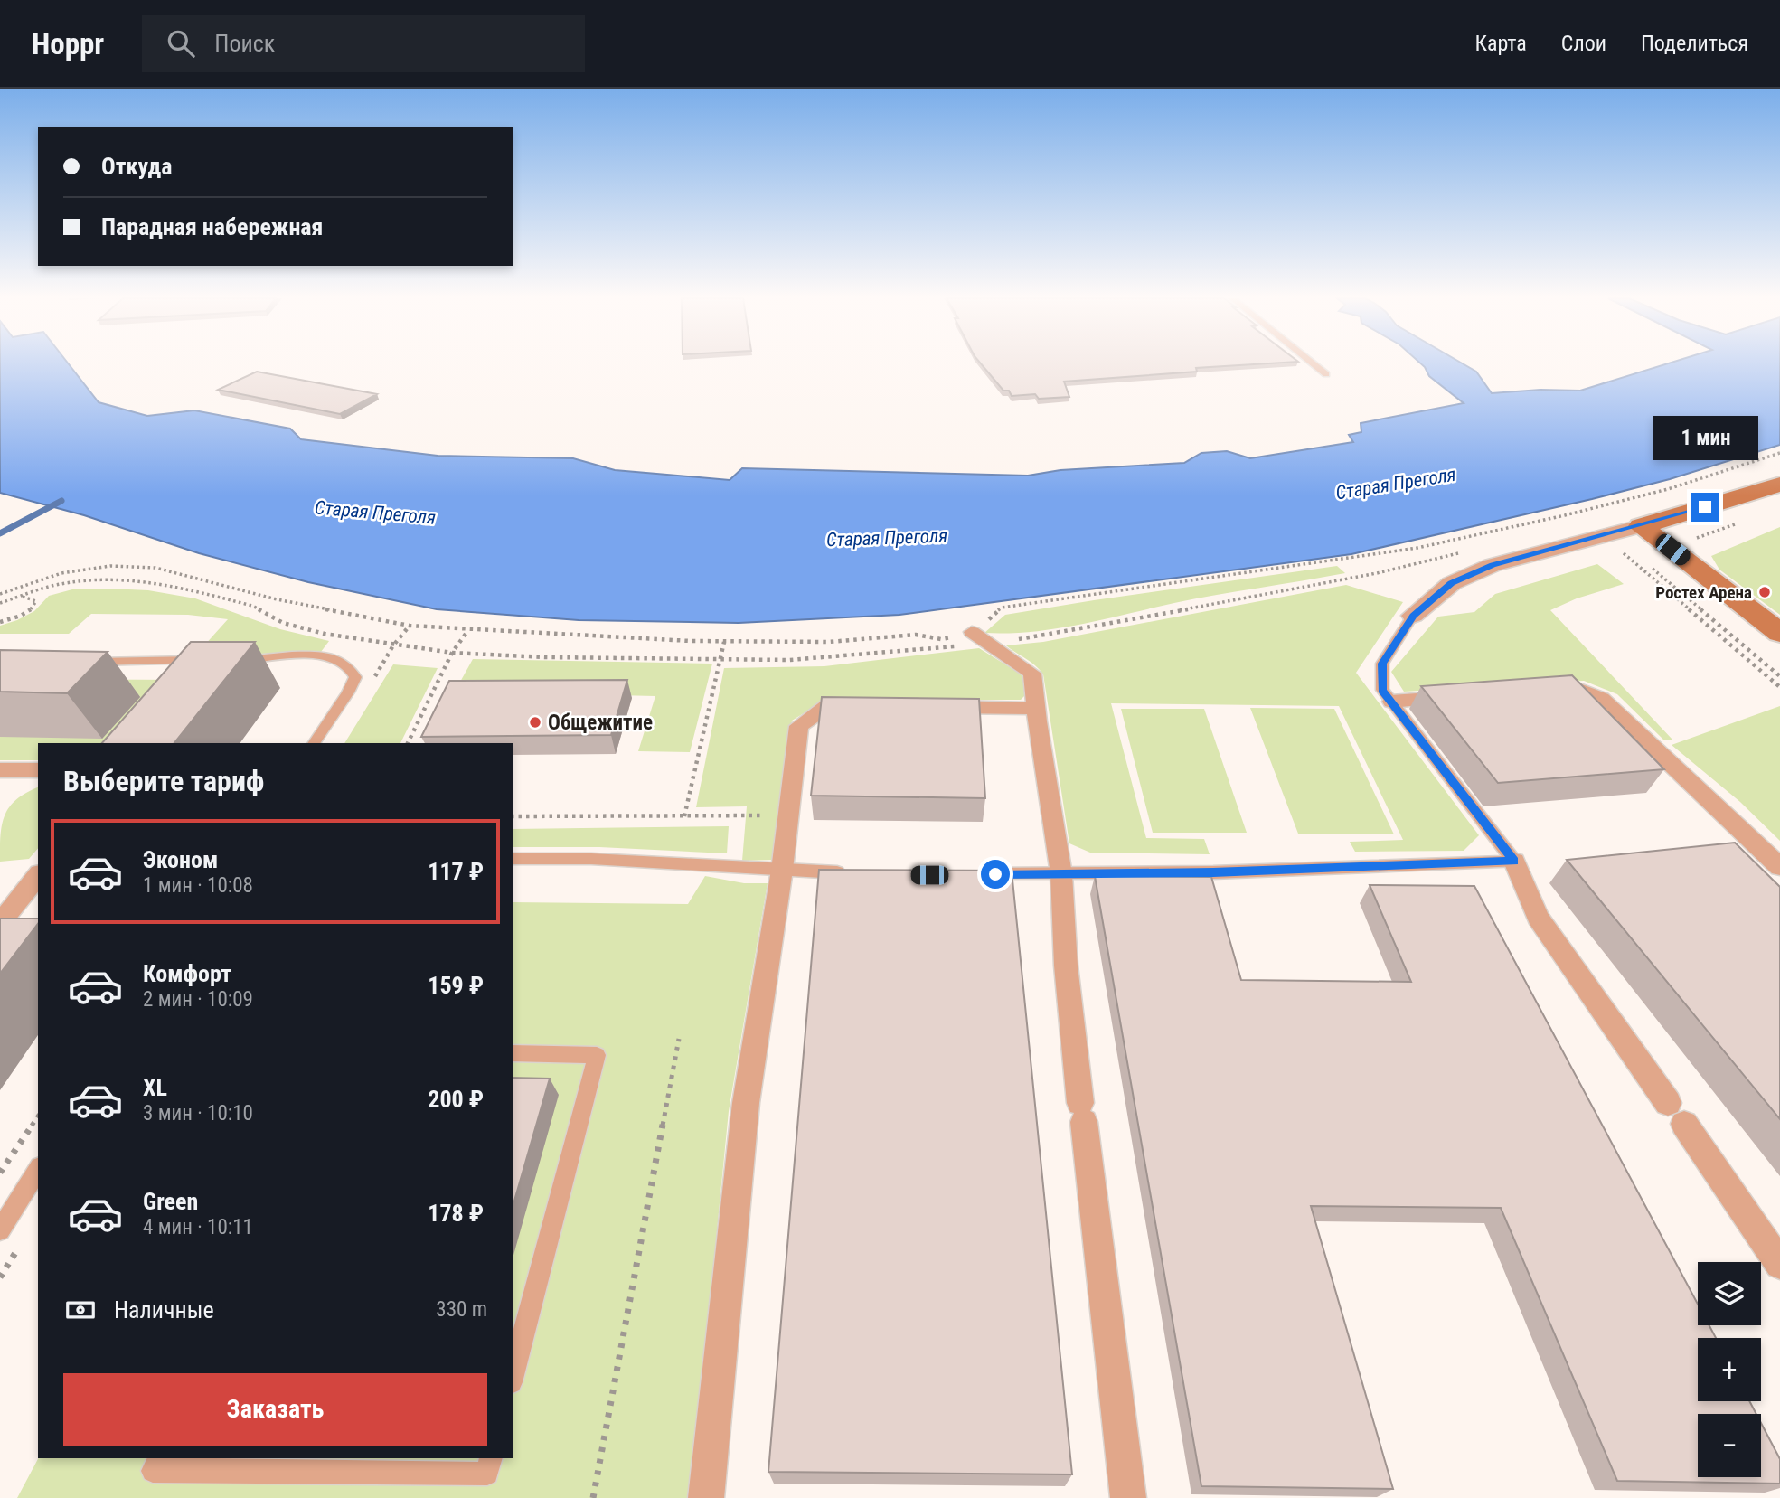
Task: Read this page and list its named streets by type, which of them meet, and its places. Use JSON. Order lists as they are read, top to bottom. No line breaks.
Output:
{"water":["Старая Преголя"],"places":["Ростех Арена","Общежитие"],"page":{"header":"Hoppr","search":"Поиск","nav":["Карта","Слои","Поделиться"],"banner":["Откуда","Парадная набережная"],"bubble":"1 мин","heading":"Выберите тариф","list":[{"name":"Эконом","note":"1 мин · 10:08","value":"117 ₽"},{"name":"Комфорт","note":"2 мин · 10:09","value":"159 ₽"},{"name":"XL","note":"3 мин · 10:10","value":"200 ₽"},{"name":"Green","note":"4 мин · 10:11","value":"178 ₽"}],"map_buttons":["+","−"],"pay":["Наличные","330 m"],"buttons":"Заказать"}}
